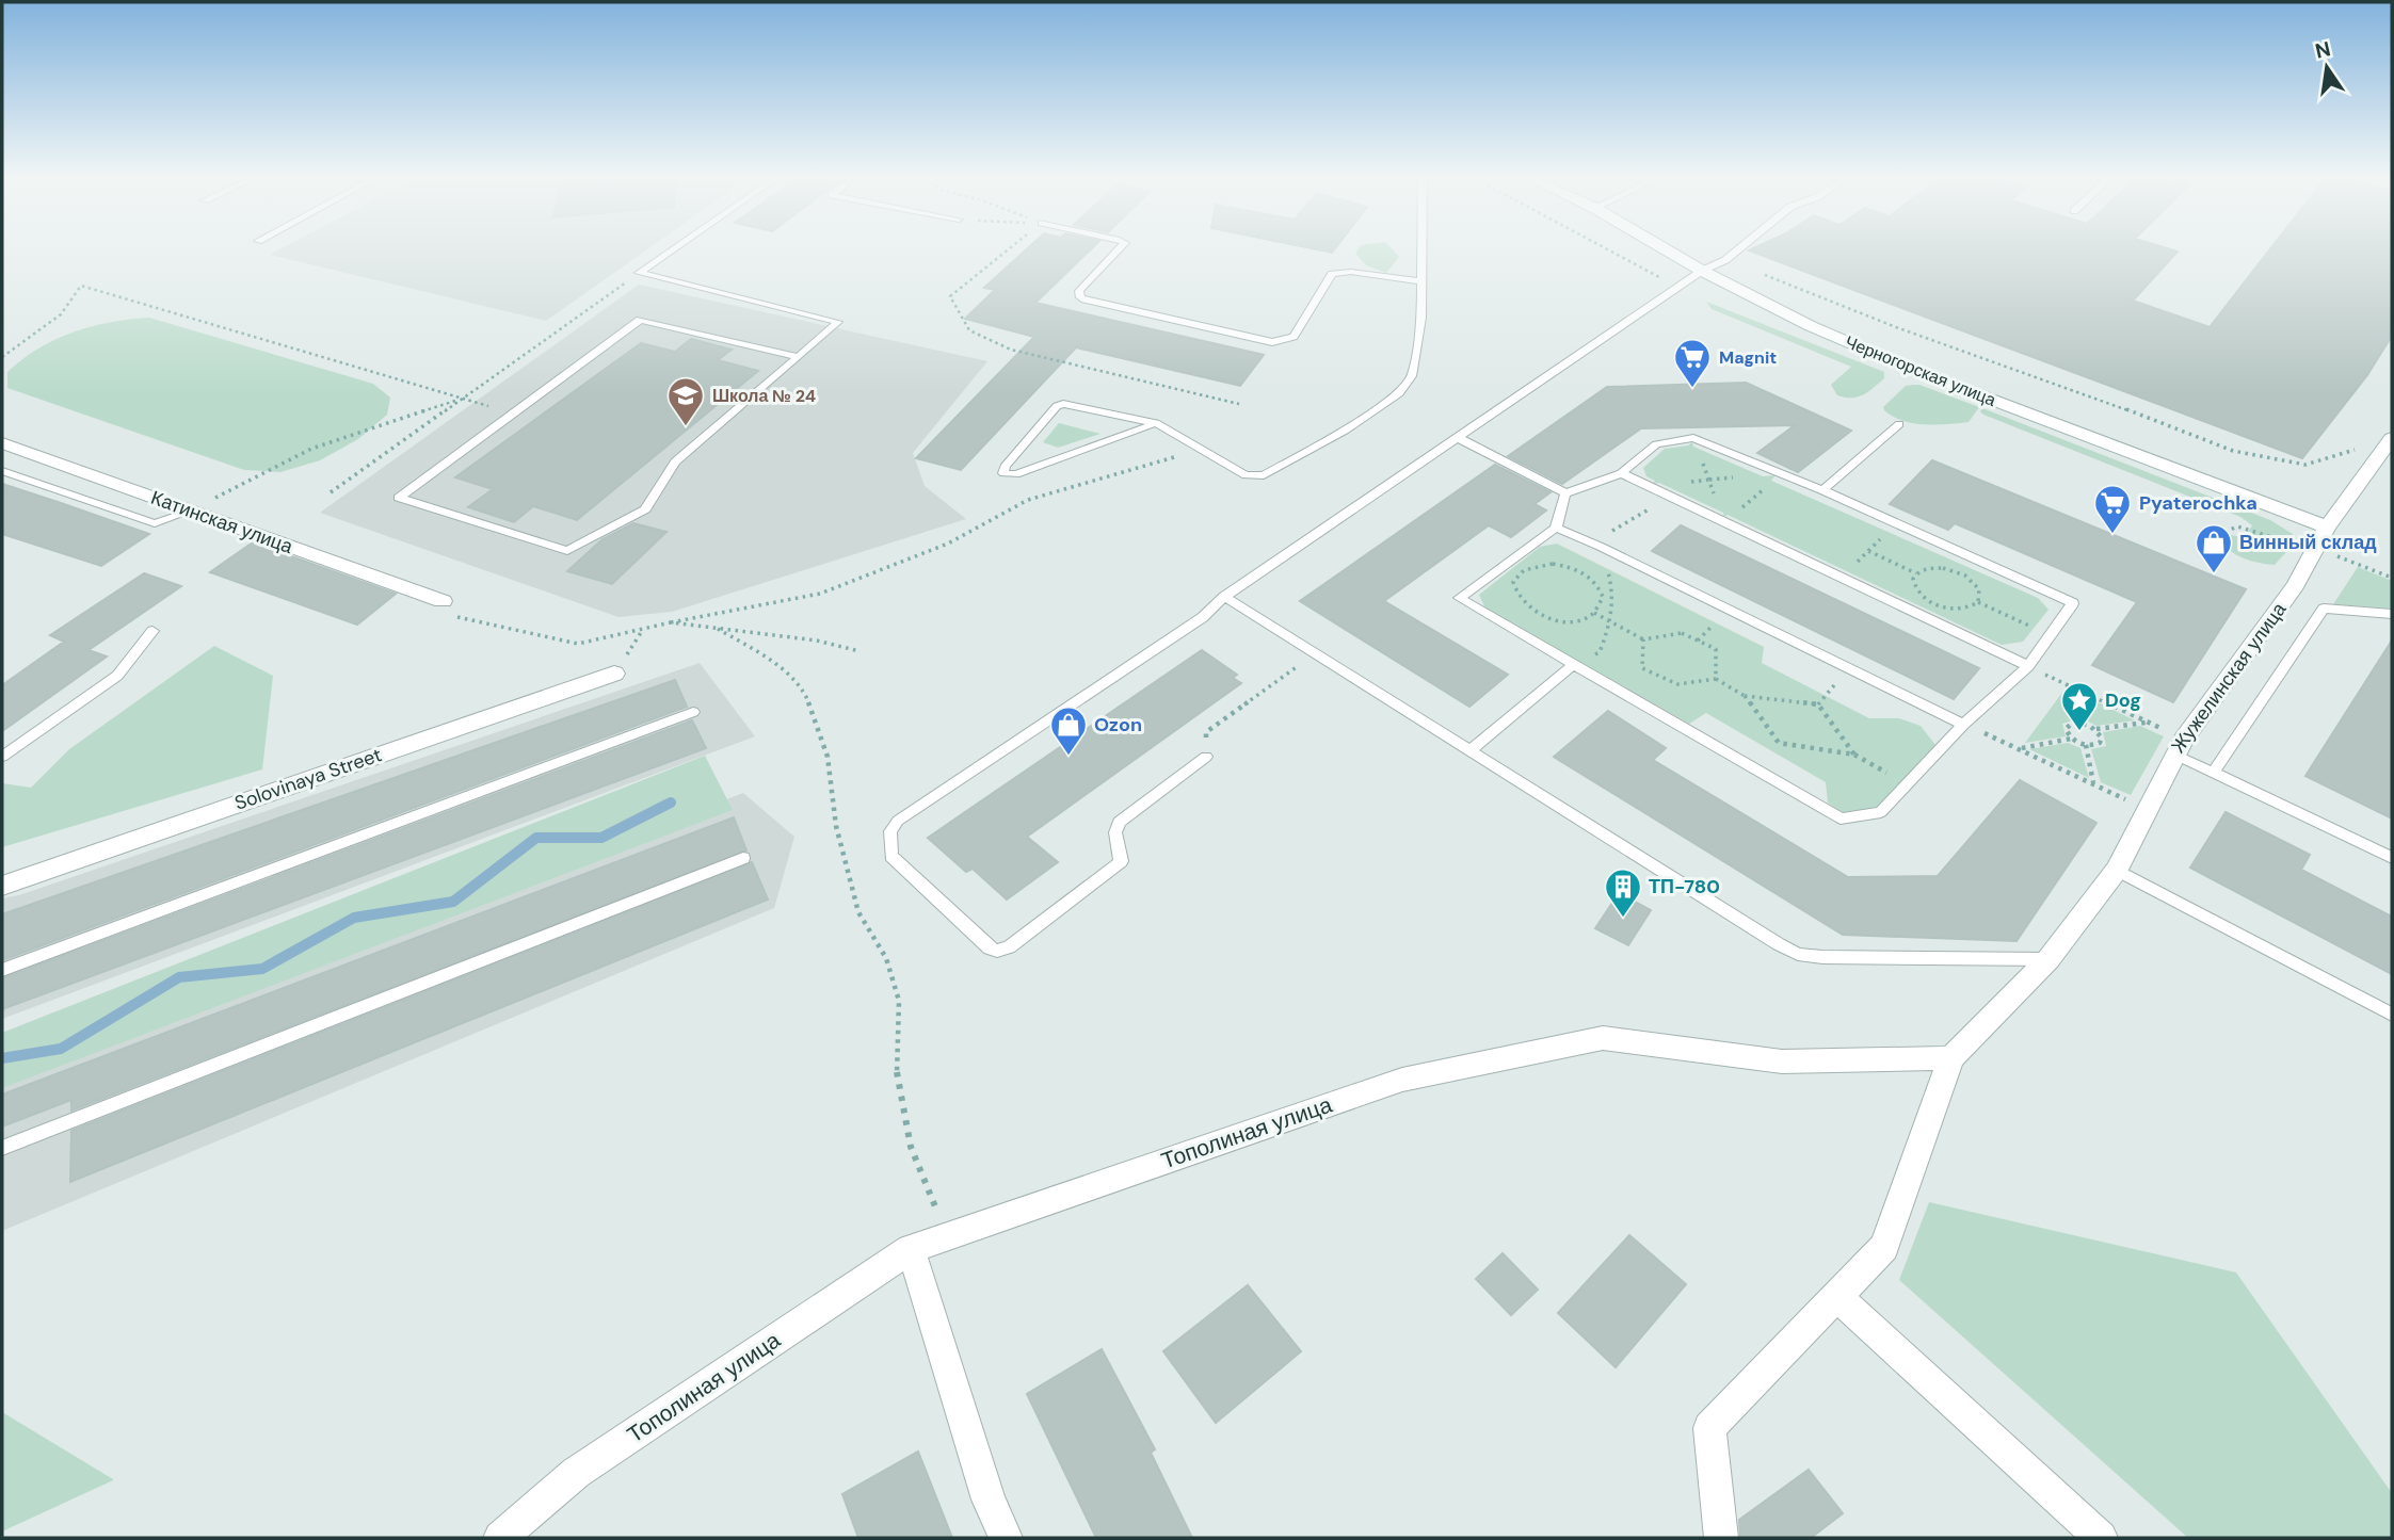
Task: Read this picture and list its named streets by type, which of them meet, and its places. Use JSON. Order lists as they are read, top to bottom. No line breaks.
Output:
{"streets":{"street":["Черногорская улица","Катинская улица","Жужелинская улица","Solovinaya Street","Тополиная улица"]},"crossings":[["Черногорская улица","Жужелинская улица"]],"places":{"supermarket":["Magnit","Pyaterochka"],"school or university":["Школа № 24"],"shop":["Винный склад","Ozon"],"place":["Dog"],"building":["ТП-780"]},"north":"top"}
